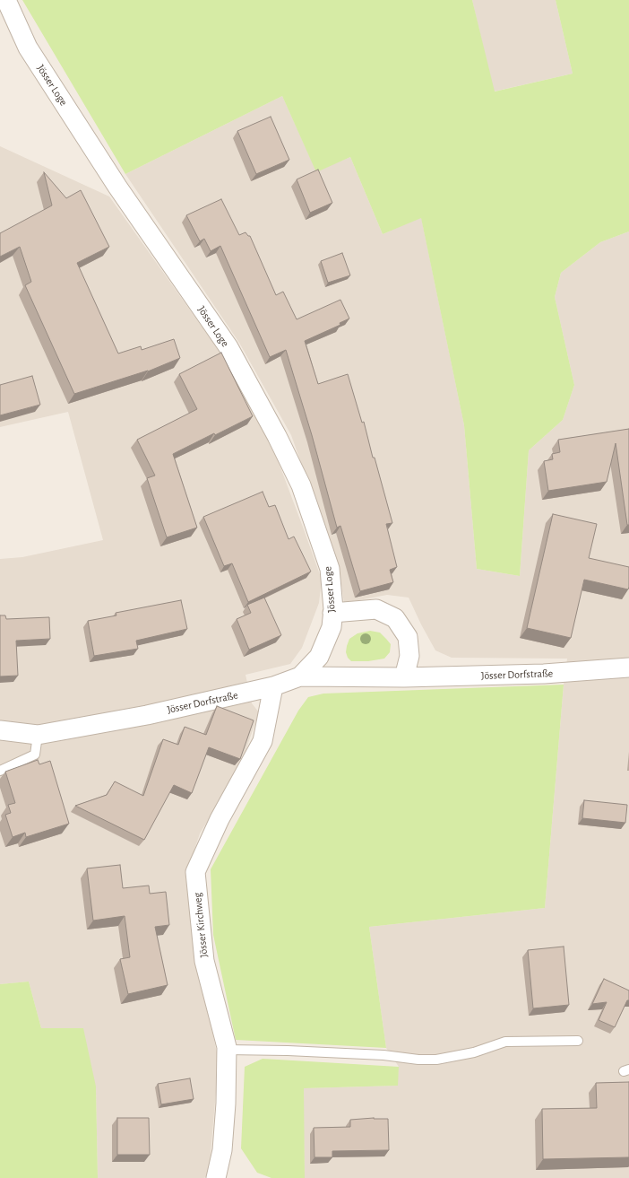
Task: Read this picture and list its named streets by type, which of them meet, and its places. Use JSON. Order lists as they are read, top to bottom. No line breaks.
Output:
{"streets":{"street":["Jösser Loge","Jösser Dorfstraße","Jösser Kirchweg"]},"crossings":[["Jösser Loge","Jösser Dorfstraße"],["Jösser Dorfstraße","Jösser Kirchweg"]]}
